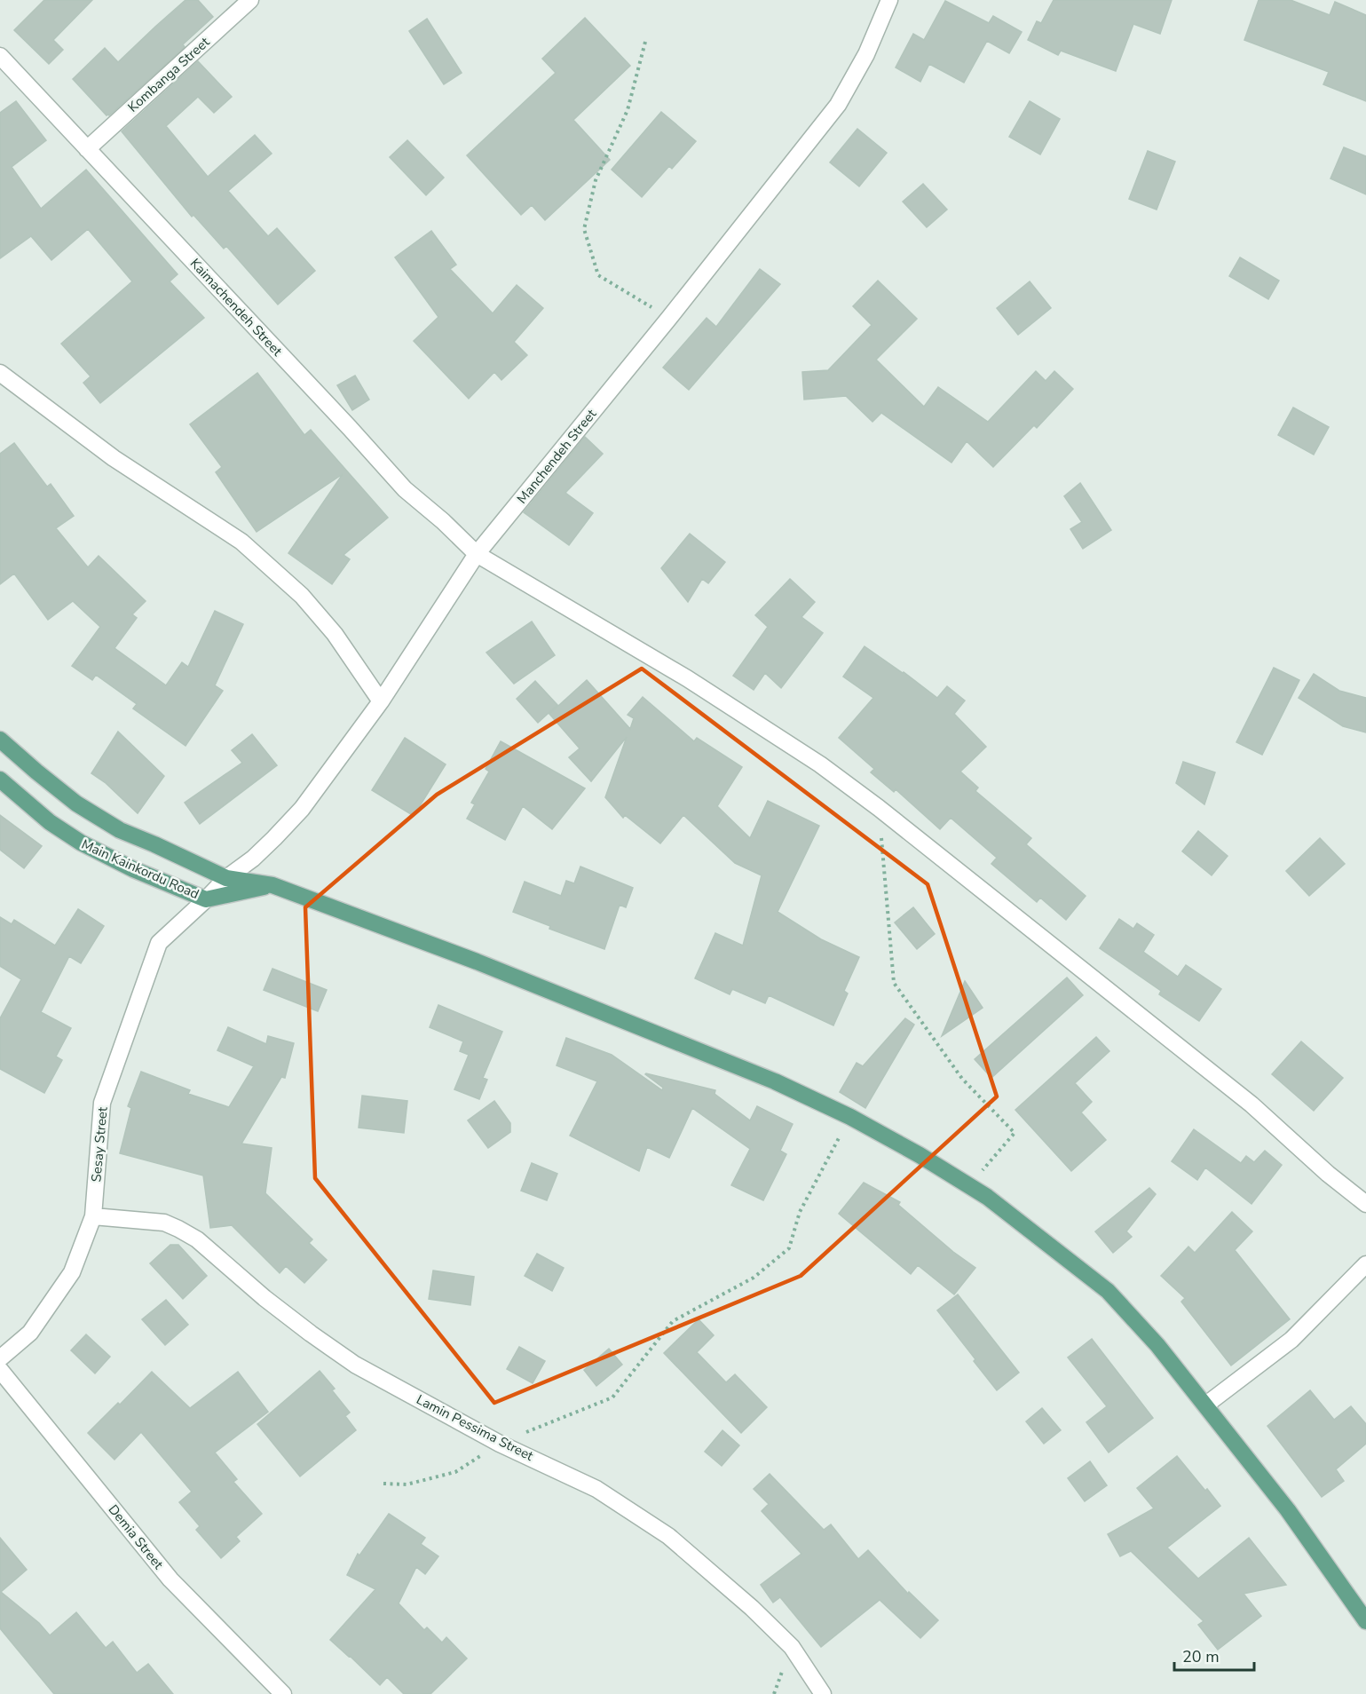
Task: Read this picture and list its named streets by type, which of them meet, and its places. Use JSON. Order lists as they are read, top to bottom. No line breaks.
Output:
{"streets":{"main road":["Main Kainkordu Road"],"street":["Kombanga Street","Kaimachendeh Street","Manchendeh Street","Sesay Street","Lamin Pessima Street","Demia Street"]},"crossings":[["Kombanga Street","Kaimachendeh Street"],["Kaimachendeh Street","Manchendeh Street"],["Manchendeh Street","Main Kainkordu Road"],["Manchendeh Street","Sesay Street"],["Main Kainkordu Road","Sesay Street"],["Sesay Street","Lamin Pessima Street"]],"scale_bar":"20 m"}
